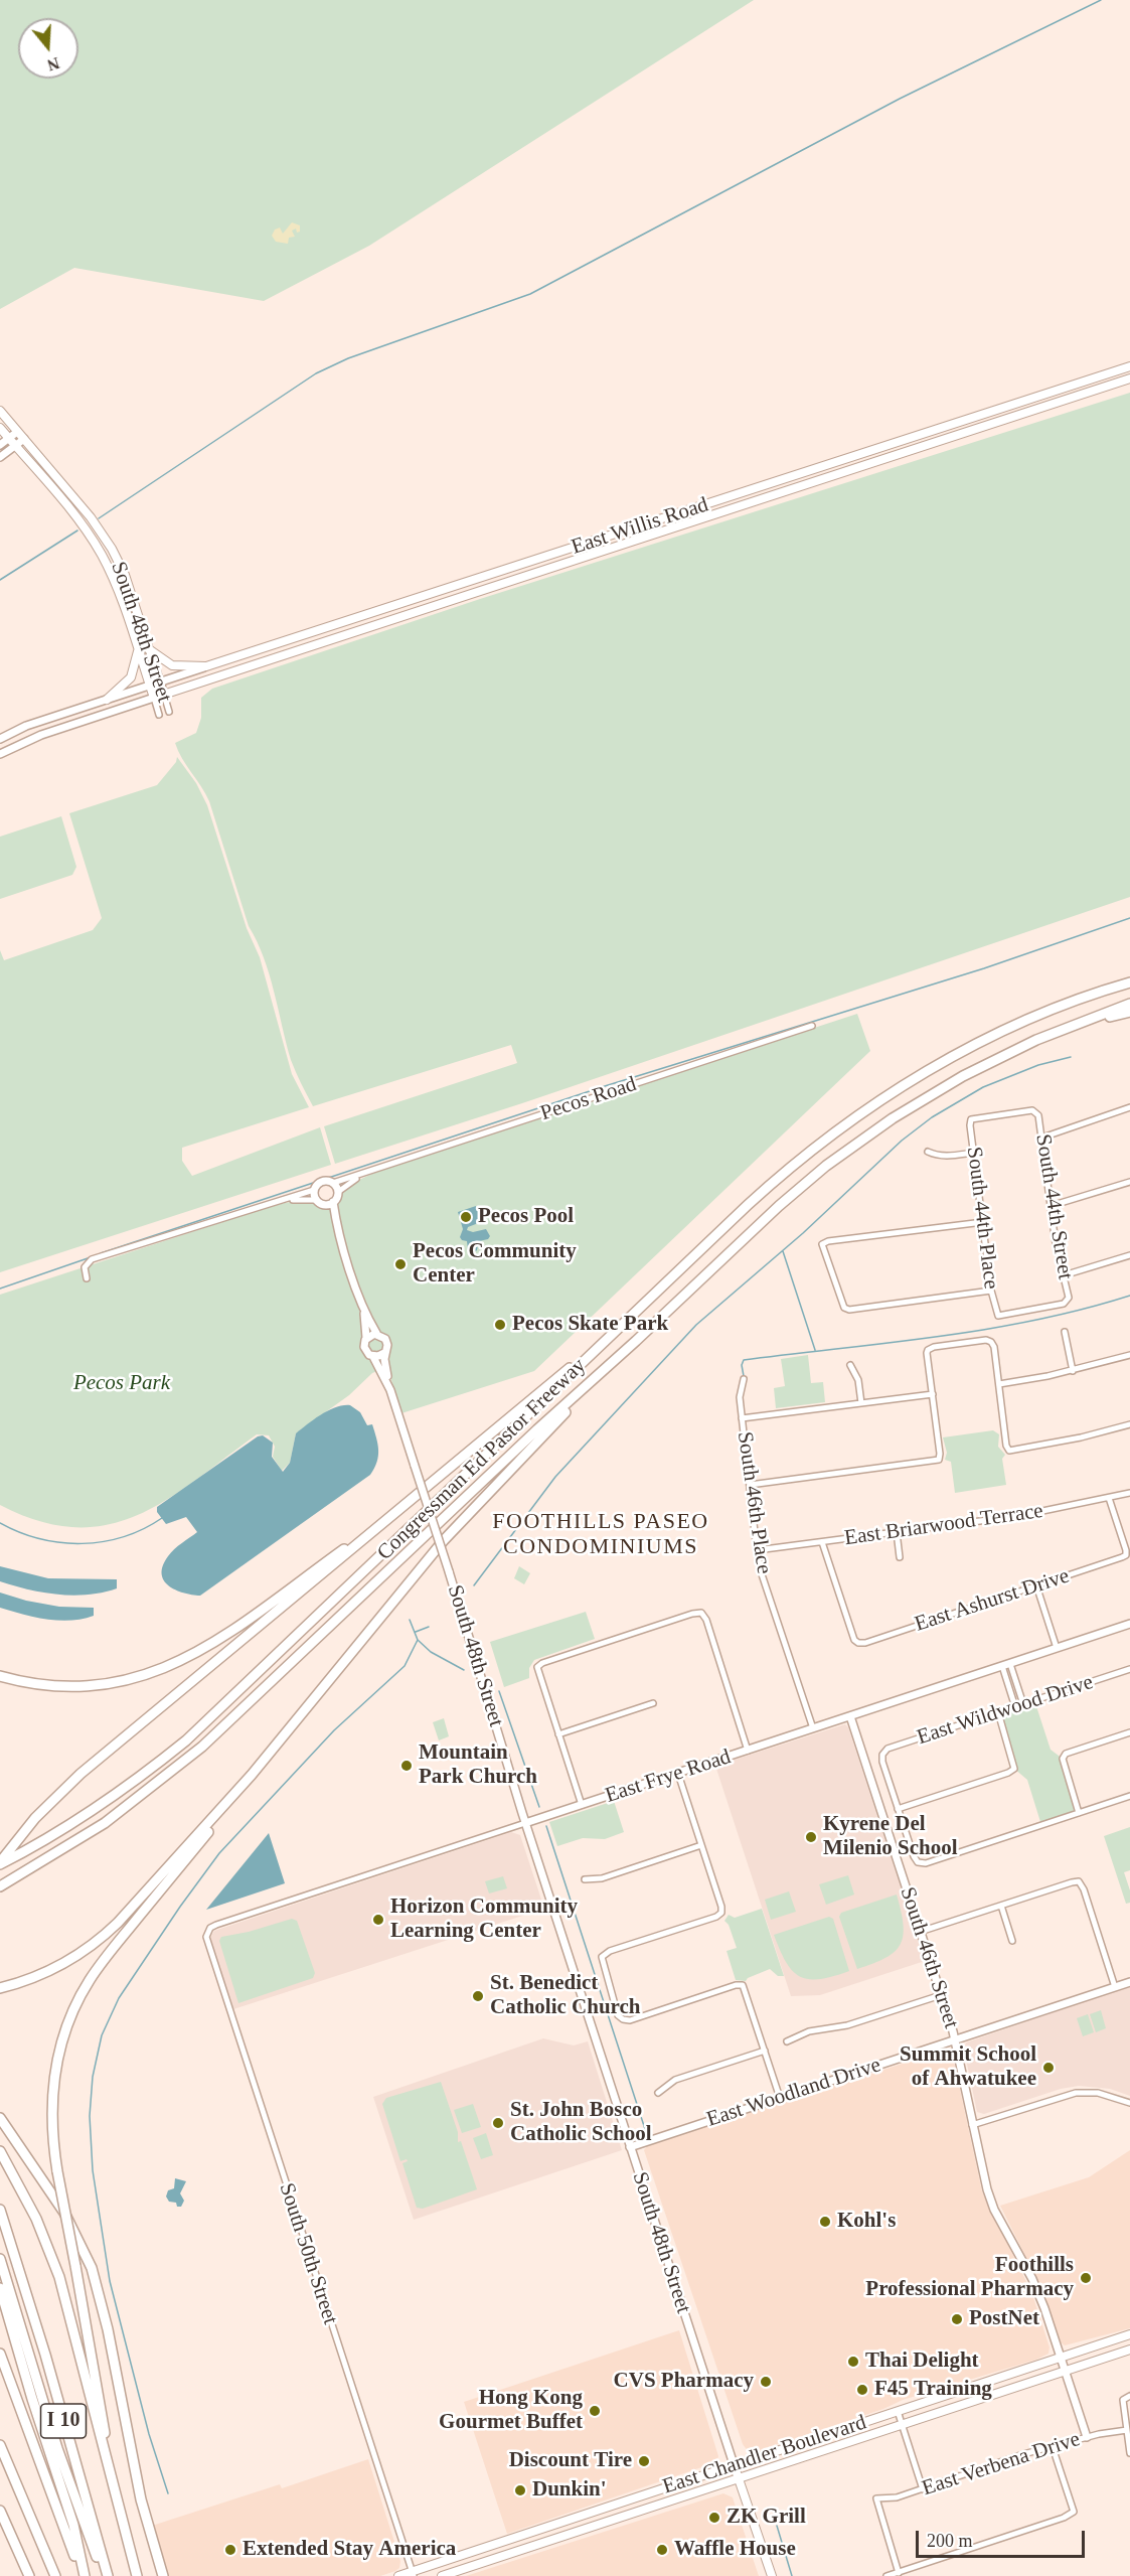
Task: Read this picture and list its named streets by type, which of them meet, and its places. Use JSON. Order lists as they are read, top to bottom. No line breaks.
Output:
{"streets":{"highway":["Congressman Ed Pastor Freeway","I 10"],"main road":["East Willis Road","South 48th Street","East Chandler Boulevard"],"street":["Pecos Road","South 44th Street","South 44th Place","South 46th Place","East Briarwood Terrace","East Ashurst Drive","East Wildwood Drive","East Frye Road","South 46th Street","East Woodland Drive","South 50th Street","East Verbena Drive"]},"crossings":[["East Willis Road","South 48th Street"],["South 48th Street","East Frye Road"],["South 48th Street","East Woodland Drive"],["South 48th Street","East Chandler Boulevard"],["South 44th Street","South 44th Place"],["South 46th Place","East Briarwood Terrace"],["South 46th Place","East Frye Road"],["East Briarwood Terrace","East Ashurst Drive"],["East Frye Road","South 46th Street"],["East Frye Road","South 50th Street"],["South 46th Street","East Woodland Drive"],["South 46th Street","East Chandler Boulevard"],["South 46th Street","East Verbena Drive"],["South 50th Street","East Chandler Boulevard"]],"districts":["FOOTHILLS PASEO CONDOMINIUMS"],"parks":["Pecos Park"],"places":["Pecos Pool","Pecos Community Center","Pecos Skate Park","Mountain Park Church","Kyrene Del Milenio School","Horizon Community Learning Center","St. Benedict Catholic Church","Summit School of Ahwatukee","St. John Bosco Catholic School","Kohl's","Foothills Professional Pharmacy","PostNet","Thai Delight","CVS Pharmacy","F45 Training","Hong Kong Gourmet Buffet","Discount Tire","Dunkin'","ZK Grill","Extended Stay America","Waffle House"],"scale_bar":"200 m","north":"bottom"}
